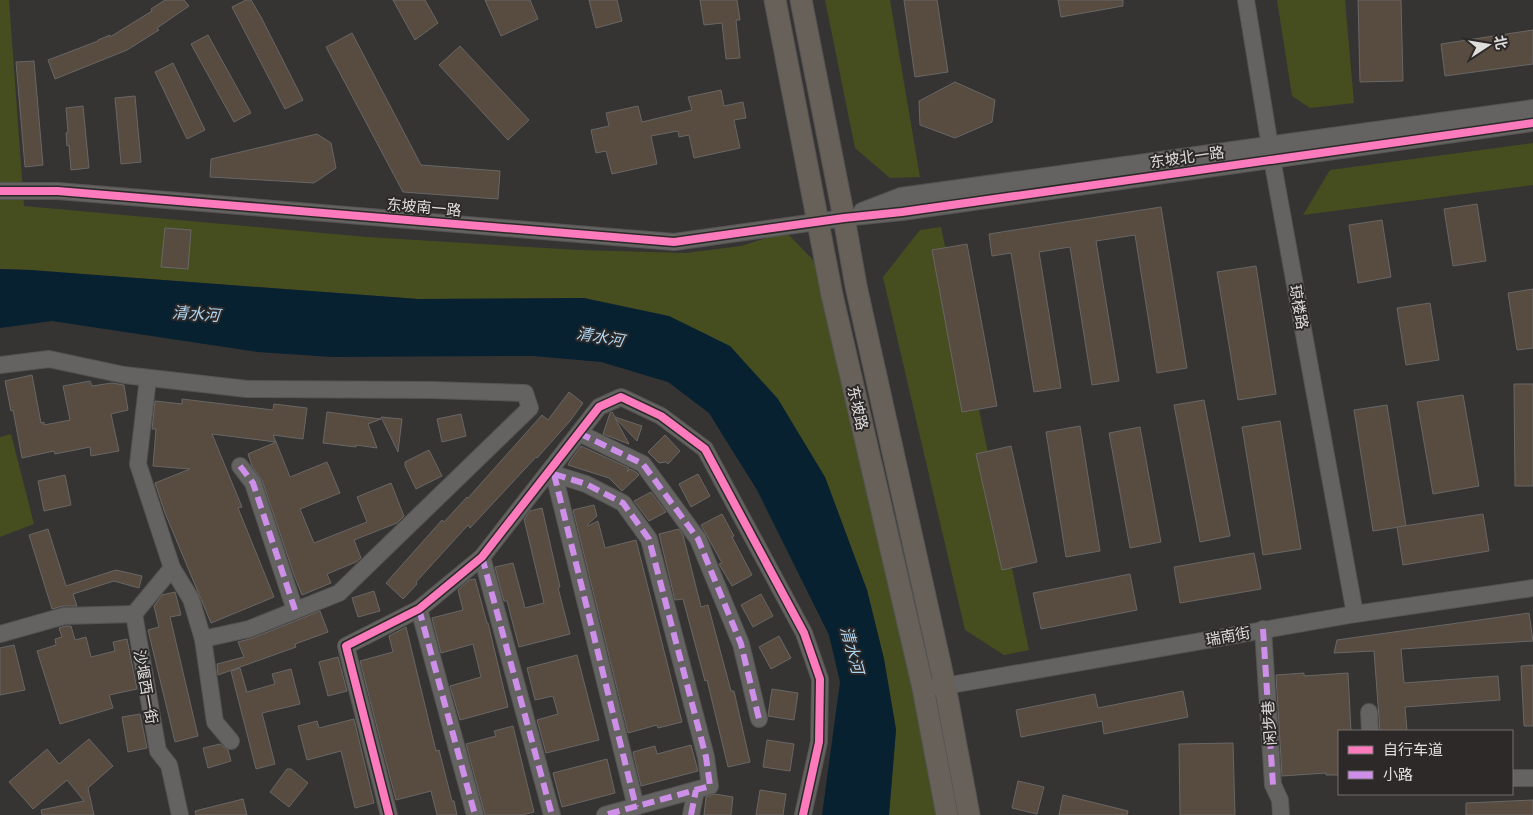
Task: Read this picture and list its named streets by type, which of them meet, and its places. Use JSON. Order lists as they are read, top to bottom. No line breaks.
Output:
{"streets":{"main road":["东坡路"],"street":["东坡北一路","东坡南一路","琼楼路","瑞南街","沙堰西一街","闲步巷"]},"crossings":[["东坡北一路","东坡南一路"],["东坡北一路","琼楼路"],["东坡北一路","东坡路"],["东坡南一路","东坡路"],["琼楼路","瑞南街"],["东坡路","瑞南街"],["瑞南街","闲步巷"]],"water":["清水河"],"legend":["自行车道","小路"],"north":"right"}
